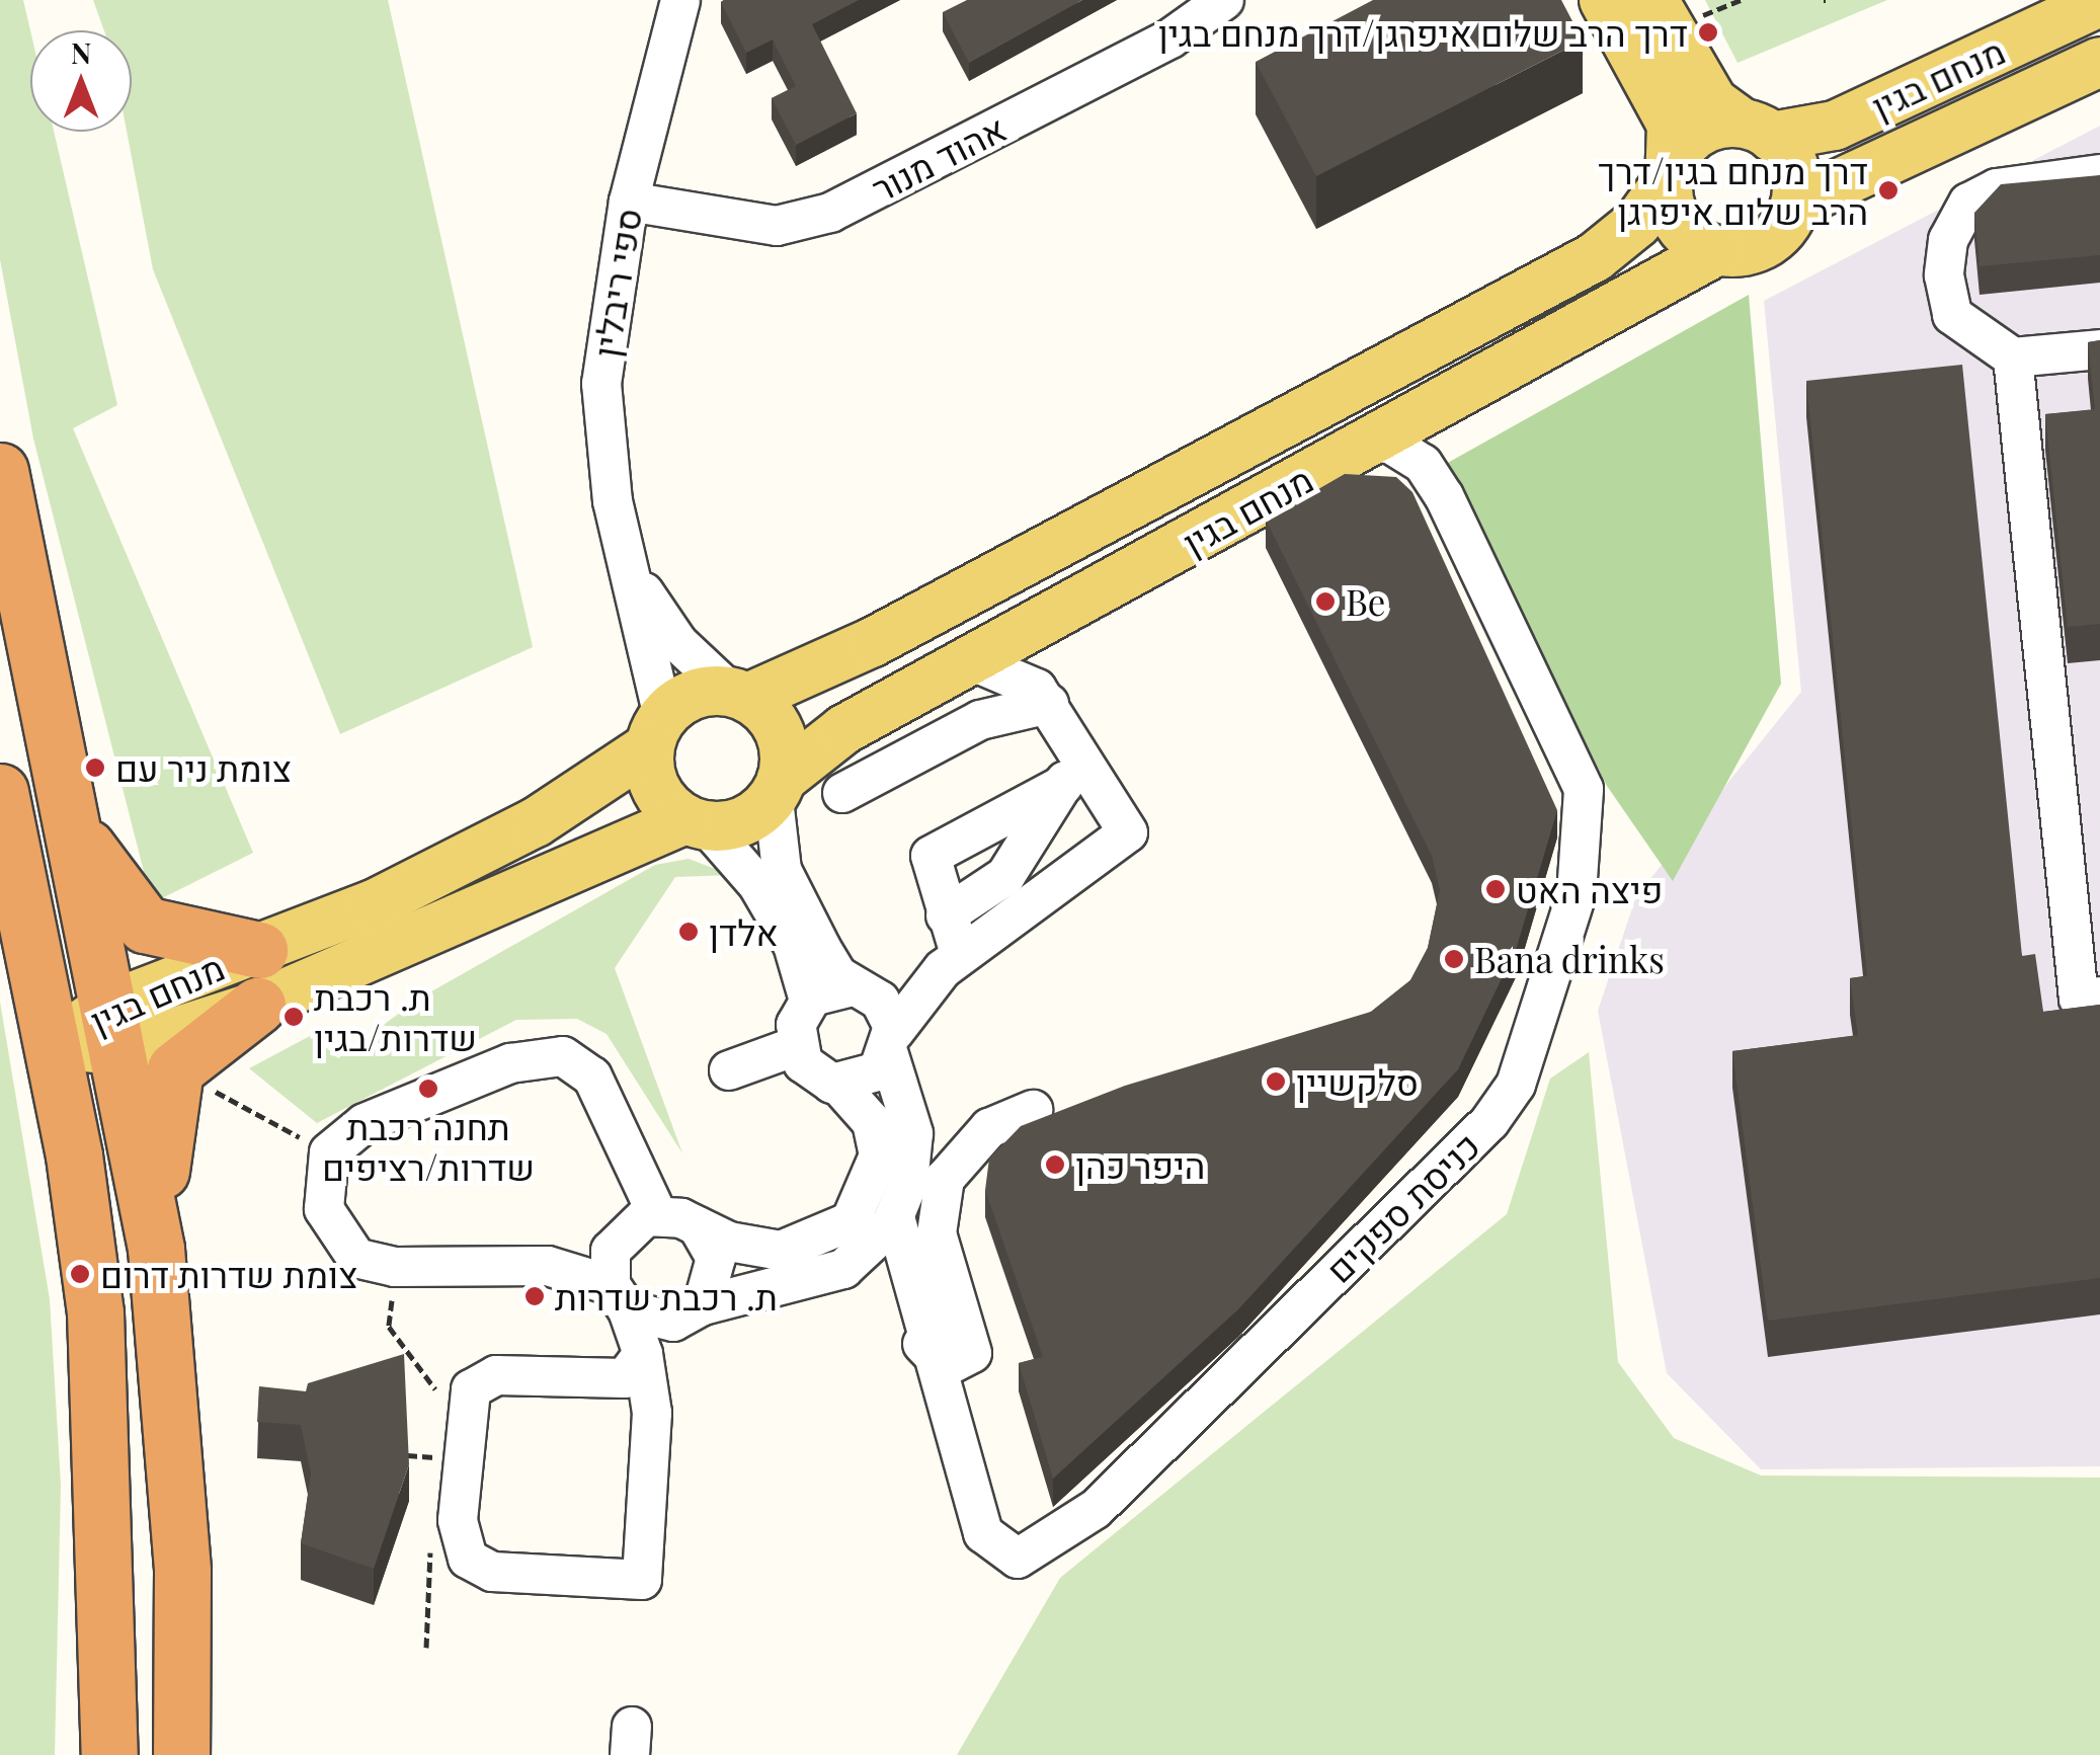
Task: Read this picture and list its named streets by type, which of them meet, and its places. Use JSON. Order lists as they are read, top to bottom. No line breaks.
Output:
{"streets":{"main road":["מנחם בגין"],"street":["אהוד מנור","ספי ריבלין","כניסת ספקים"]},"crossings":[["מנחם בגין","ספי ריבלין"],["מנחם בגין","כניסת ספקים"],["אהוד מנור","ספי ריבלין"]],"places":["דרך הרב שלום איפרגן/דרך מנחם בגין","דרך מנחם בגין/דרך הרב שלום איפרגן","Be","צומת ניר עם","פיצה האט","אלדן","Bana drinks","ת. רכבת שדרות/בגין","סלקשיין","תחנה רכבת שדרות/רציפים","היפר כהן","צומת שדרות דרום","ת. רכבת שדרות"],"north":"top"}
